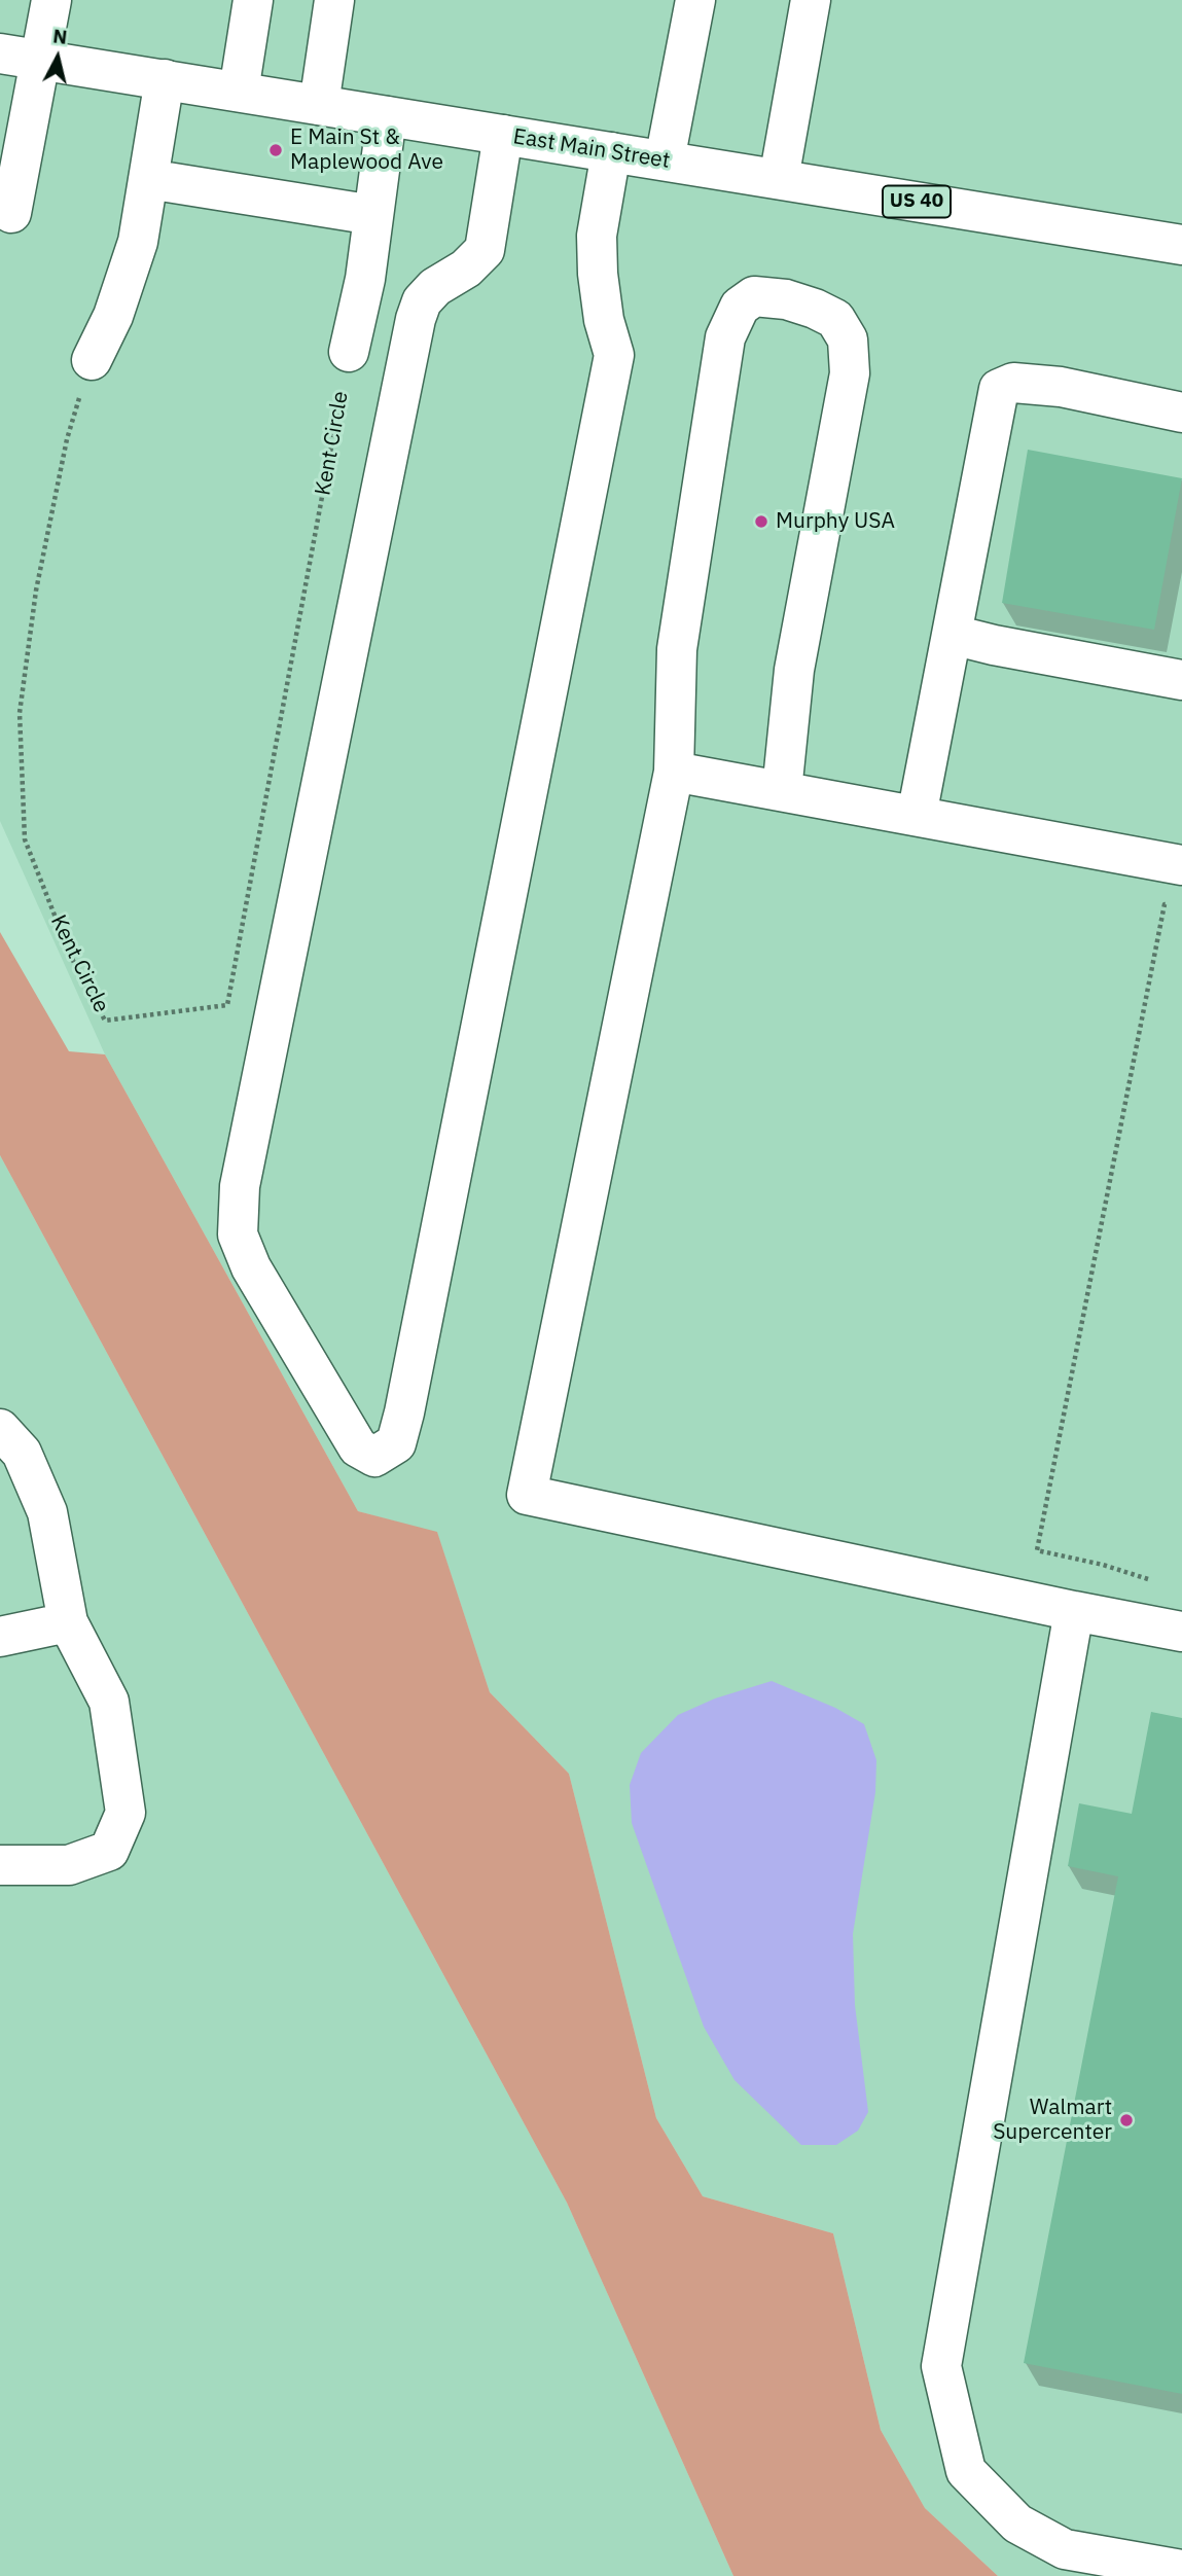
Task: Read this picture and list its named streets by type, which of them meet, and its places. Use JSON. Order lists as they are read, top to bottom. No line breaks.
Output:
{"streets":{"main road":["East Main Street","US 40"],"path":["Kent Circle"]},"places":["E Main St & Maplewood Ave","Murphy USA","Walmart Supercenter"],"north":"top"}
